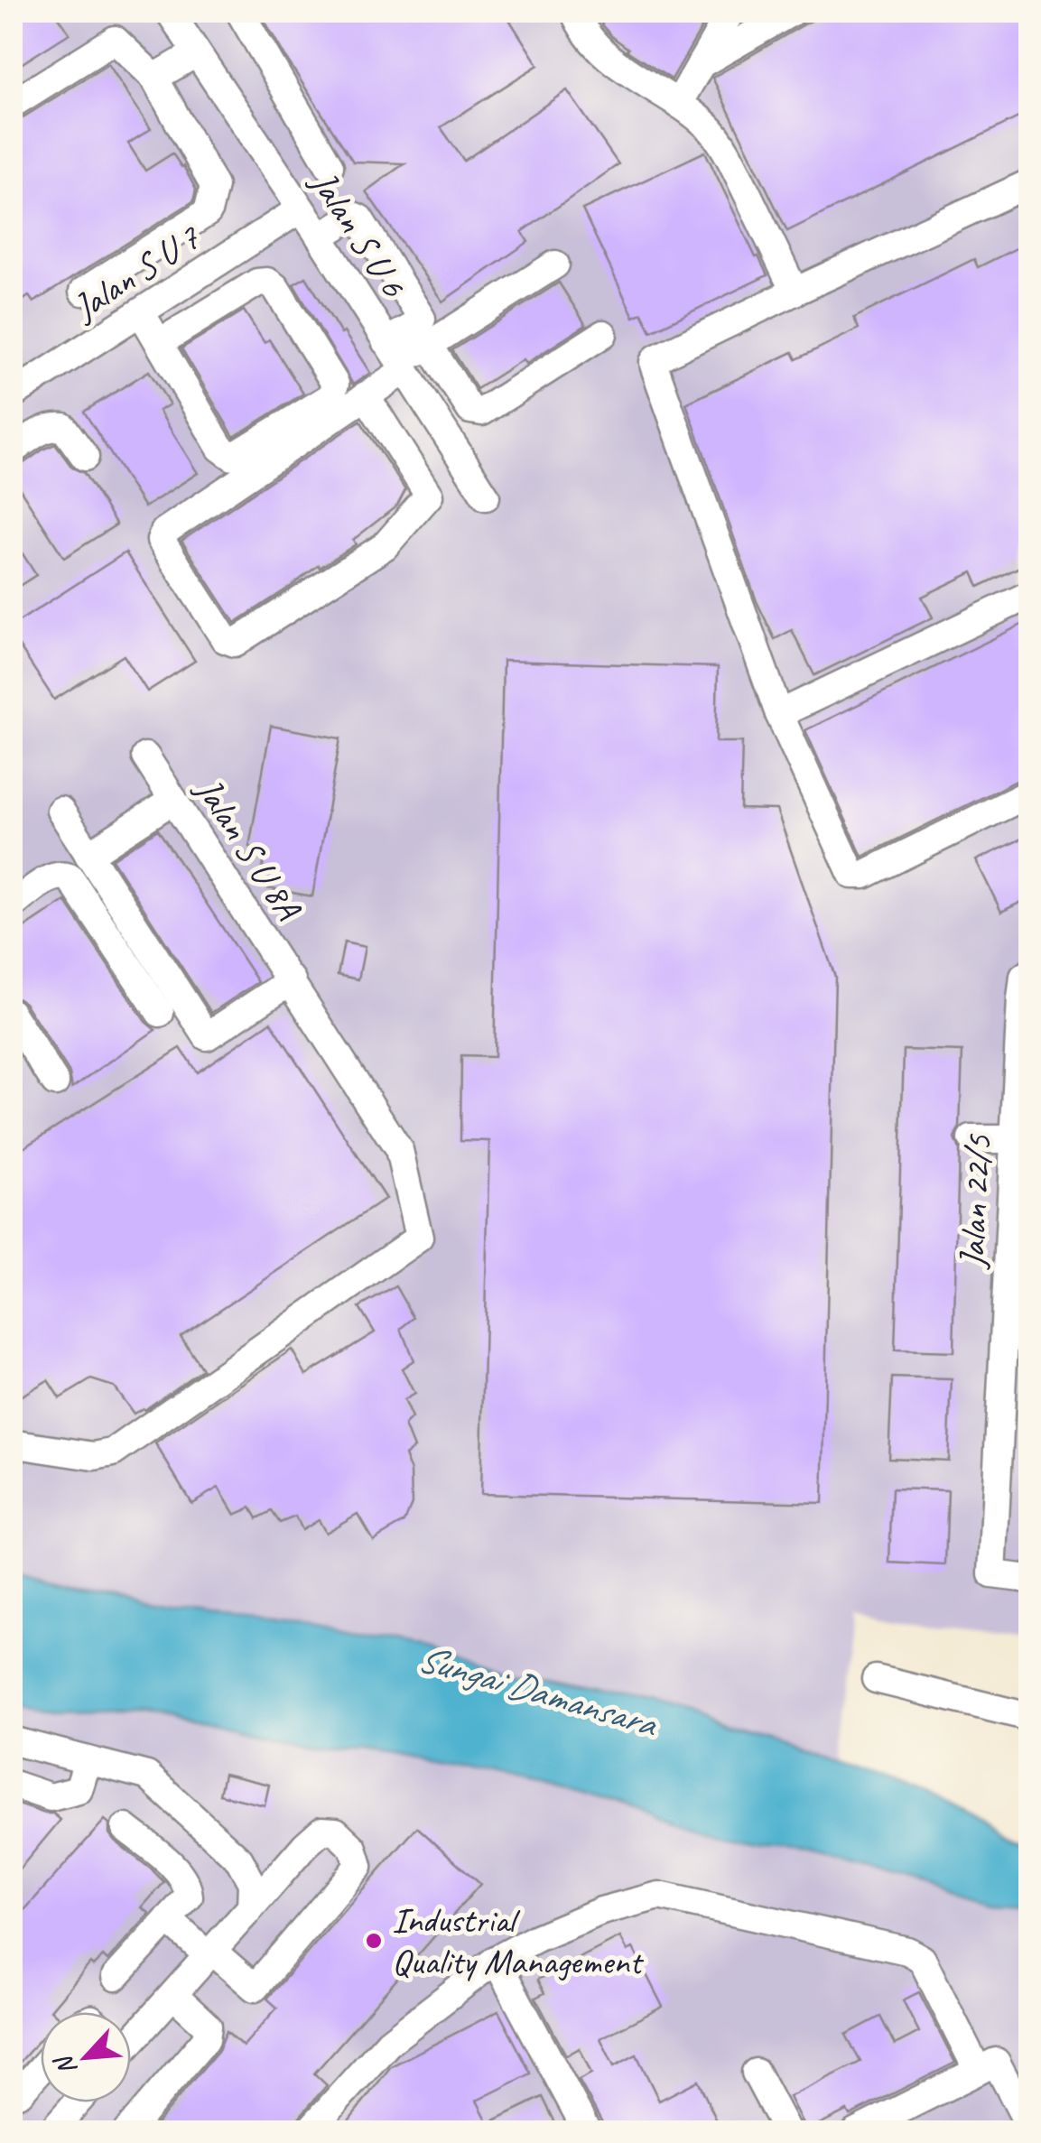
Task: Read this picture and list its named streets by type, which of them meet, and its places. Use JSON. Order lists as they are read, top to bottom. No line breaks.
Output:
{"streets":{"street":["Jalan S U 6","Jalan S U 7","Jalan S U 8A","Jalan 22/5"]},"crossings":[["Jalan S U 6","Jalan S U 7"]],"water":["Sungai Damansara"],"places":["Industrial Quality Management"],"north":"bottom left"}
